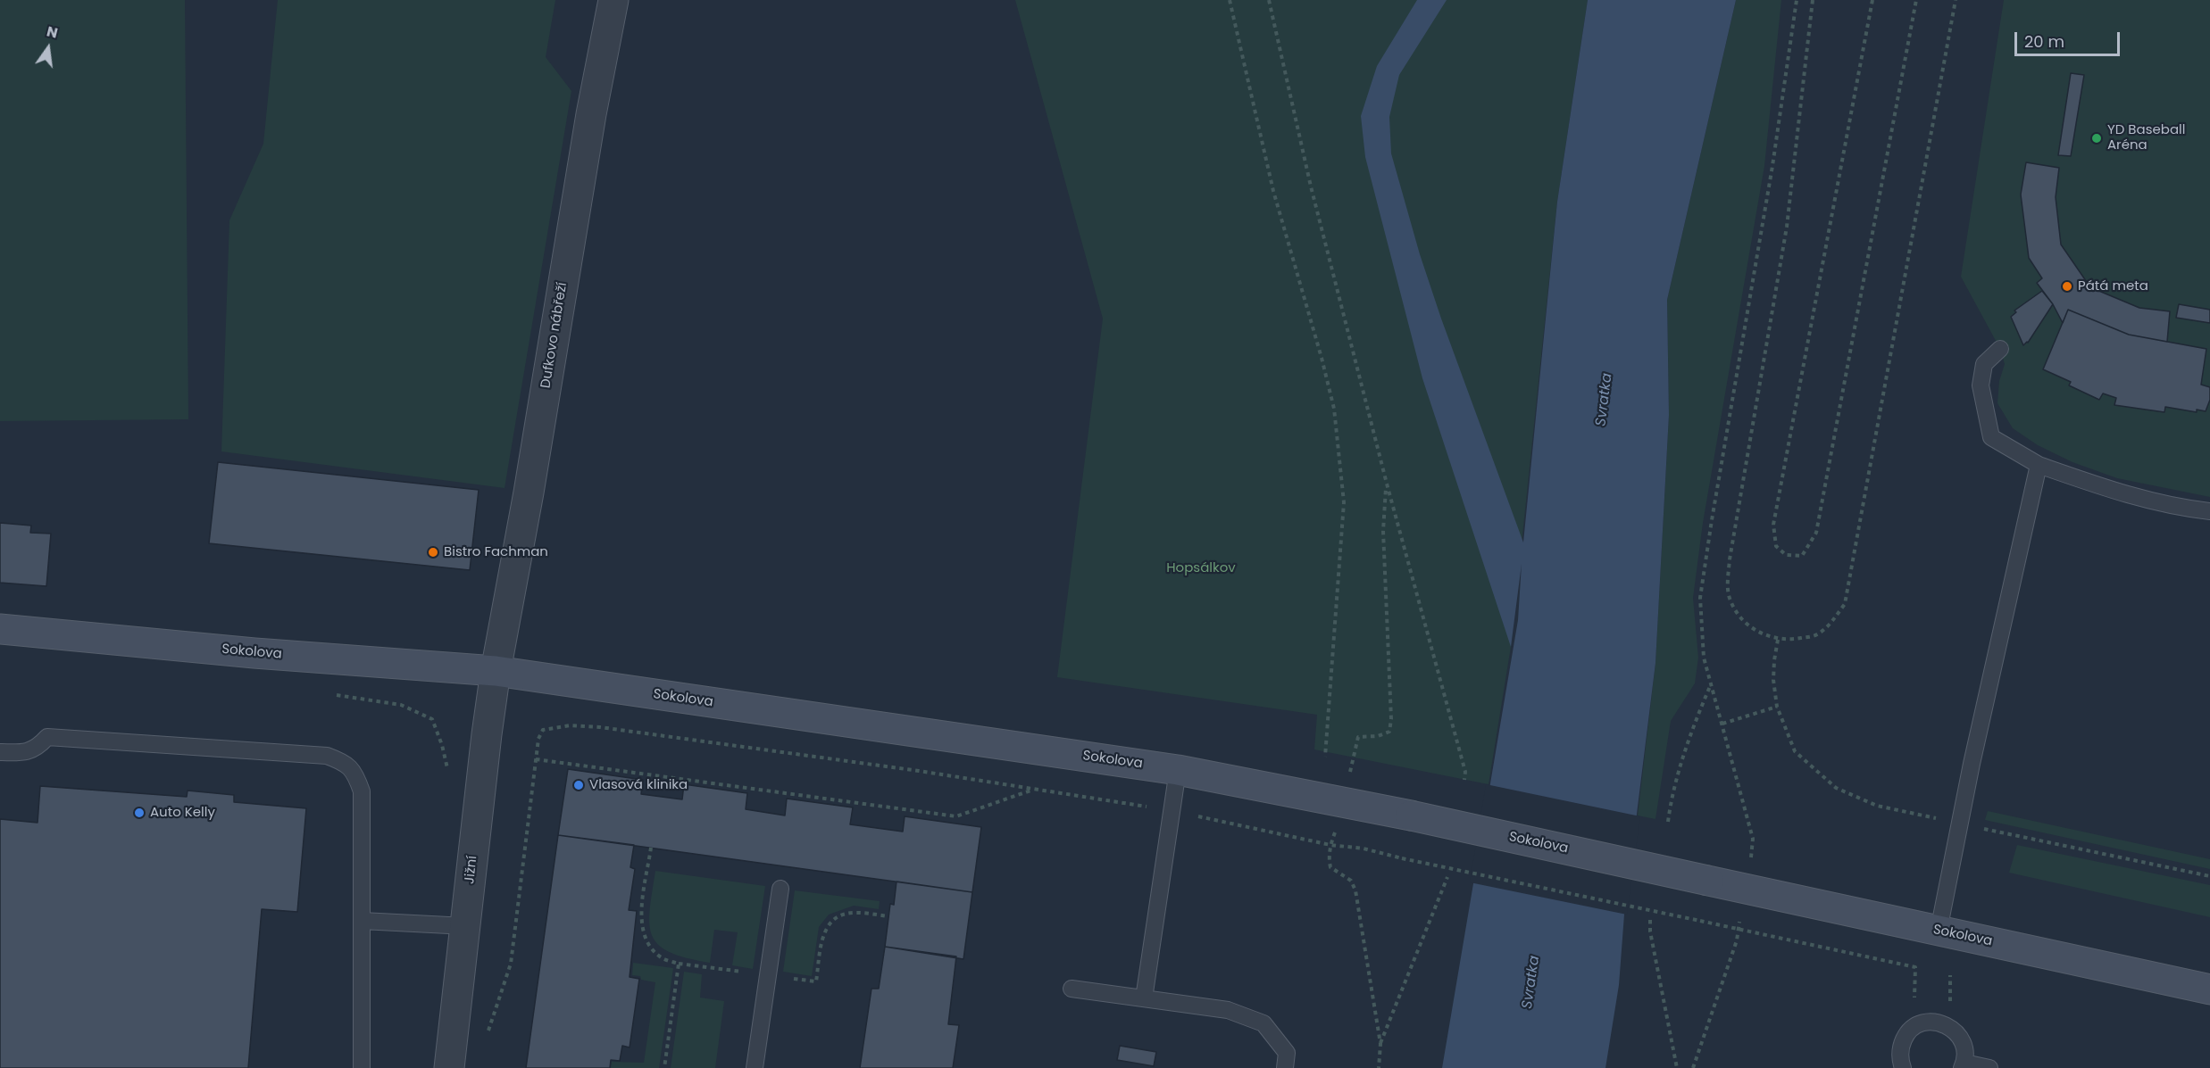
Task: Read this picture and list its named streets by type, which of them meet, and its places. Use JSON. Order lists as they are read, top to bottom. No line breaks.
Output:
{"streets":{"street":["Dufkovo nábřeží","Sokolova","Jižní"]},"crossings":[["Dufkovo nábřeží","Sokolova"],["Dufkovo nábřeží","Jižní"],["Sokolova","Jižní"]],"water":["Svratka"],"parks":["Hopsálkov"],"places":["YD Baseball Aréna","Pátá meta","Bistro Fachman","Vlasová klinika","Auto Kelly"],"scale_bar":"20 m","north":"top"}
